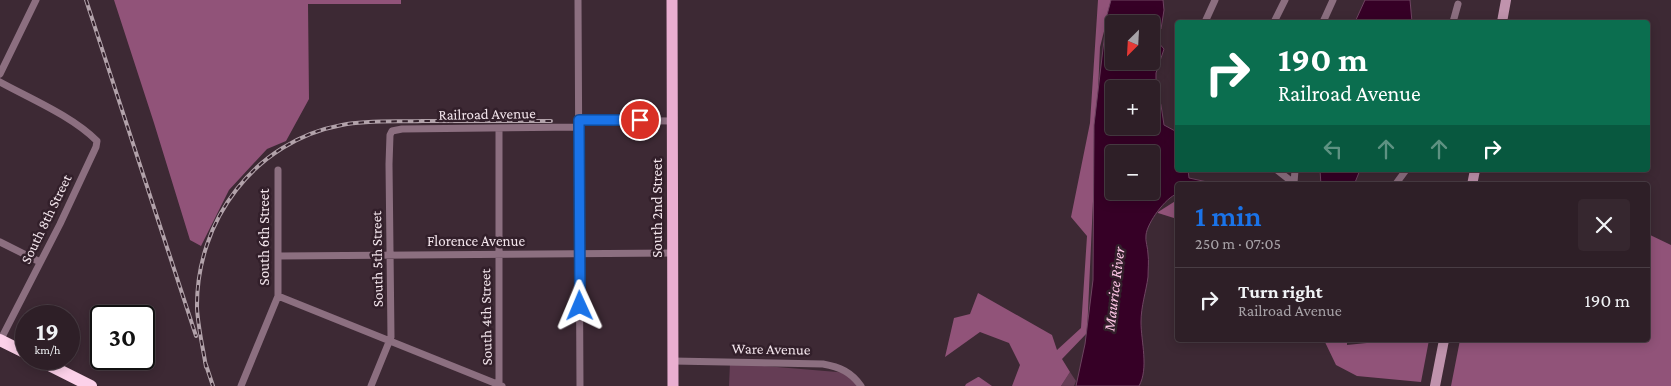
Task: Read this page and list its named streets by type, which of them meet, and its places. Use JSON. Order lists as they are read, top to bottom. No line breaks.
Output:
{"streets":{"main road":["South 2nd Street"],"street":["Railroad Avenue","South 8th Street","South 6th Street","Florence Avenue","South 5th Street","South 4th Street","Ware Avenue"]},"crossings":[["Railroad Avenue","South 2nd Street"],["Railroad Avenue","South 5th Street"],["Railroad Avenue","South 4th Street"],["South 2nd Street","Florence Avenue"],["South 2nd Street","Ware Avenue"],["South 6th Street","Florence Avenue"],["Florence Avenue","South 5th Street"],["Florence Avenue","South 4th Street"]],"water":["Maurice River"],"north":"bottom left","page":{"map_buttons":["+","−"],"turn":["190 m","Railroad Avenue"],"heading":["1 min","250 m · 07:05"],"list":[{"name":"Turn right","note":"Railroad Avenue","value":"190 m"}],"speed":"19 km/h","limit":"30"}}
